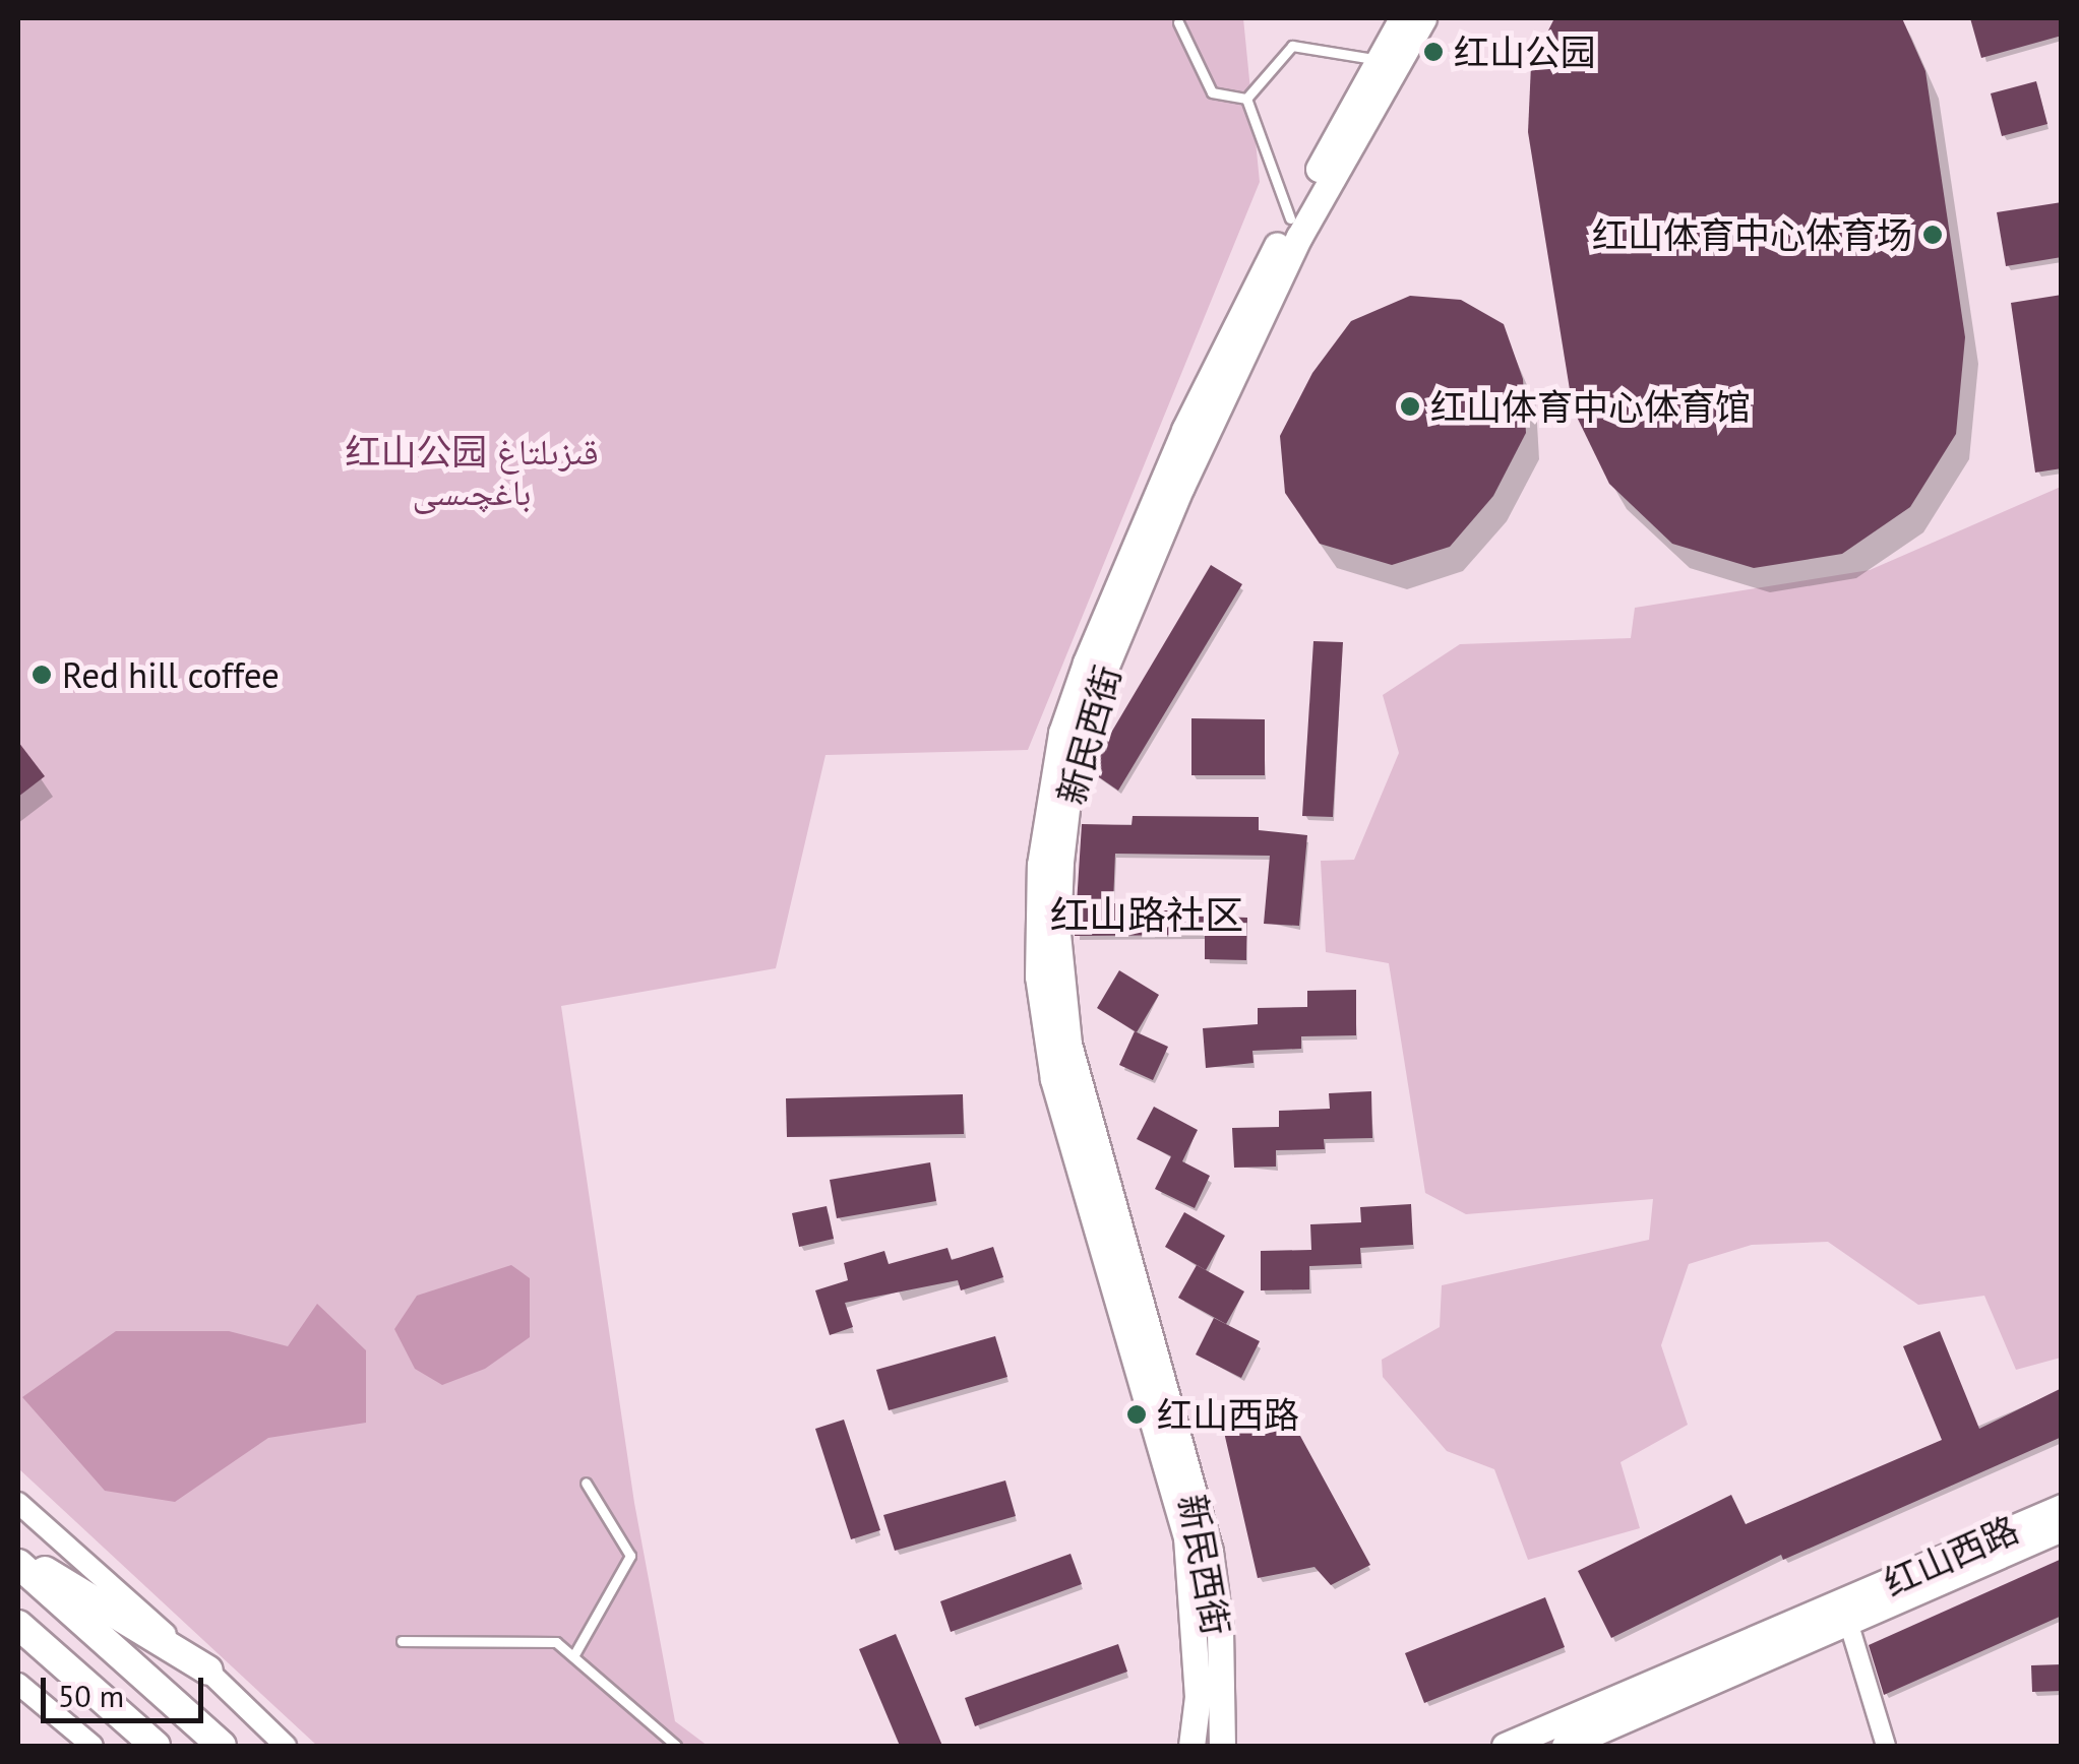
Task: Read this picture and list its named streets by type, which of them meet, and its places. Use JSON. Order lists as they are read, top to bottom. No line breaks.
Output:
{"streets":{"main road":["新民西街","红山西路"]},"districts":["红山路社区"],"parks":["红山公园 قىزىلتاغ باغچىسى"],"places":["红山公园","红山体育中心体育场","红山体育中心体育馆","Red hill coffee","红山西路"],"scale_bar":"50 m"}
